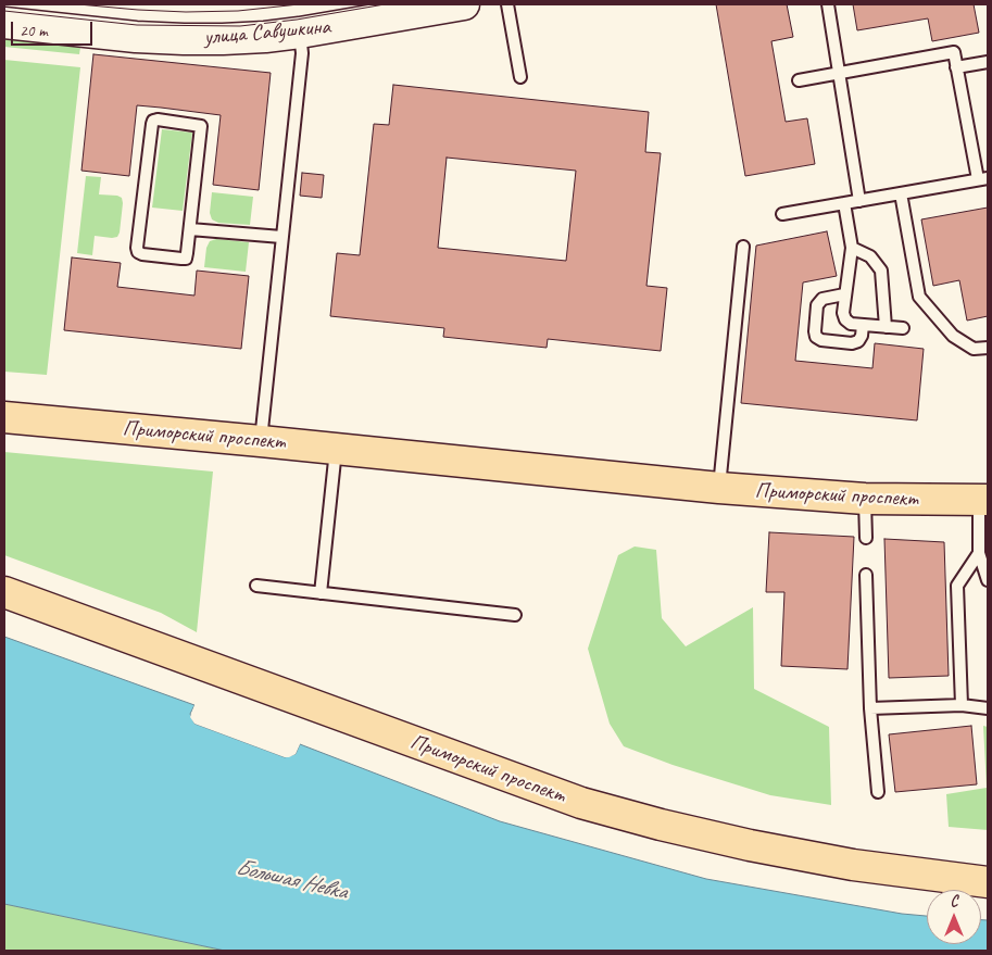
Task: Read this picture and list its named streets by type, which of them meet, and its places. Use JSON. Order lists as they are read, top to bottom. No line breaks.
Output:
{"streets":{"main road":["улица Савушкина","Приморский проспект"]},"water":["Большая Невка"],"scale_bar":"20 m","north":"top"}
